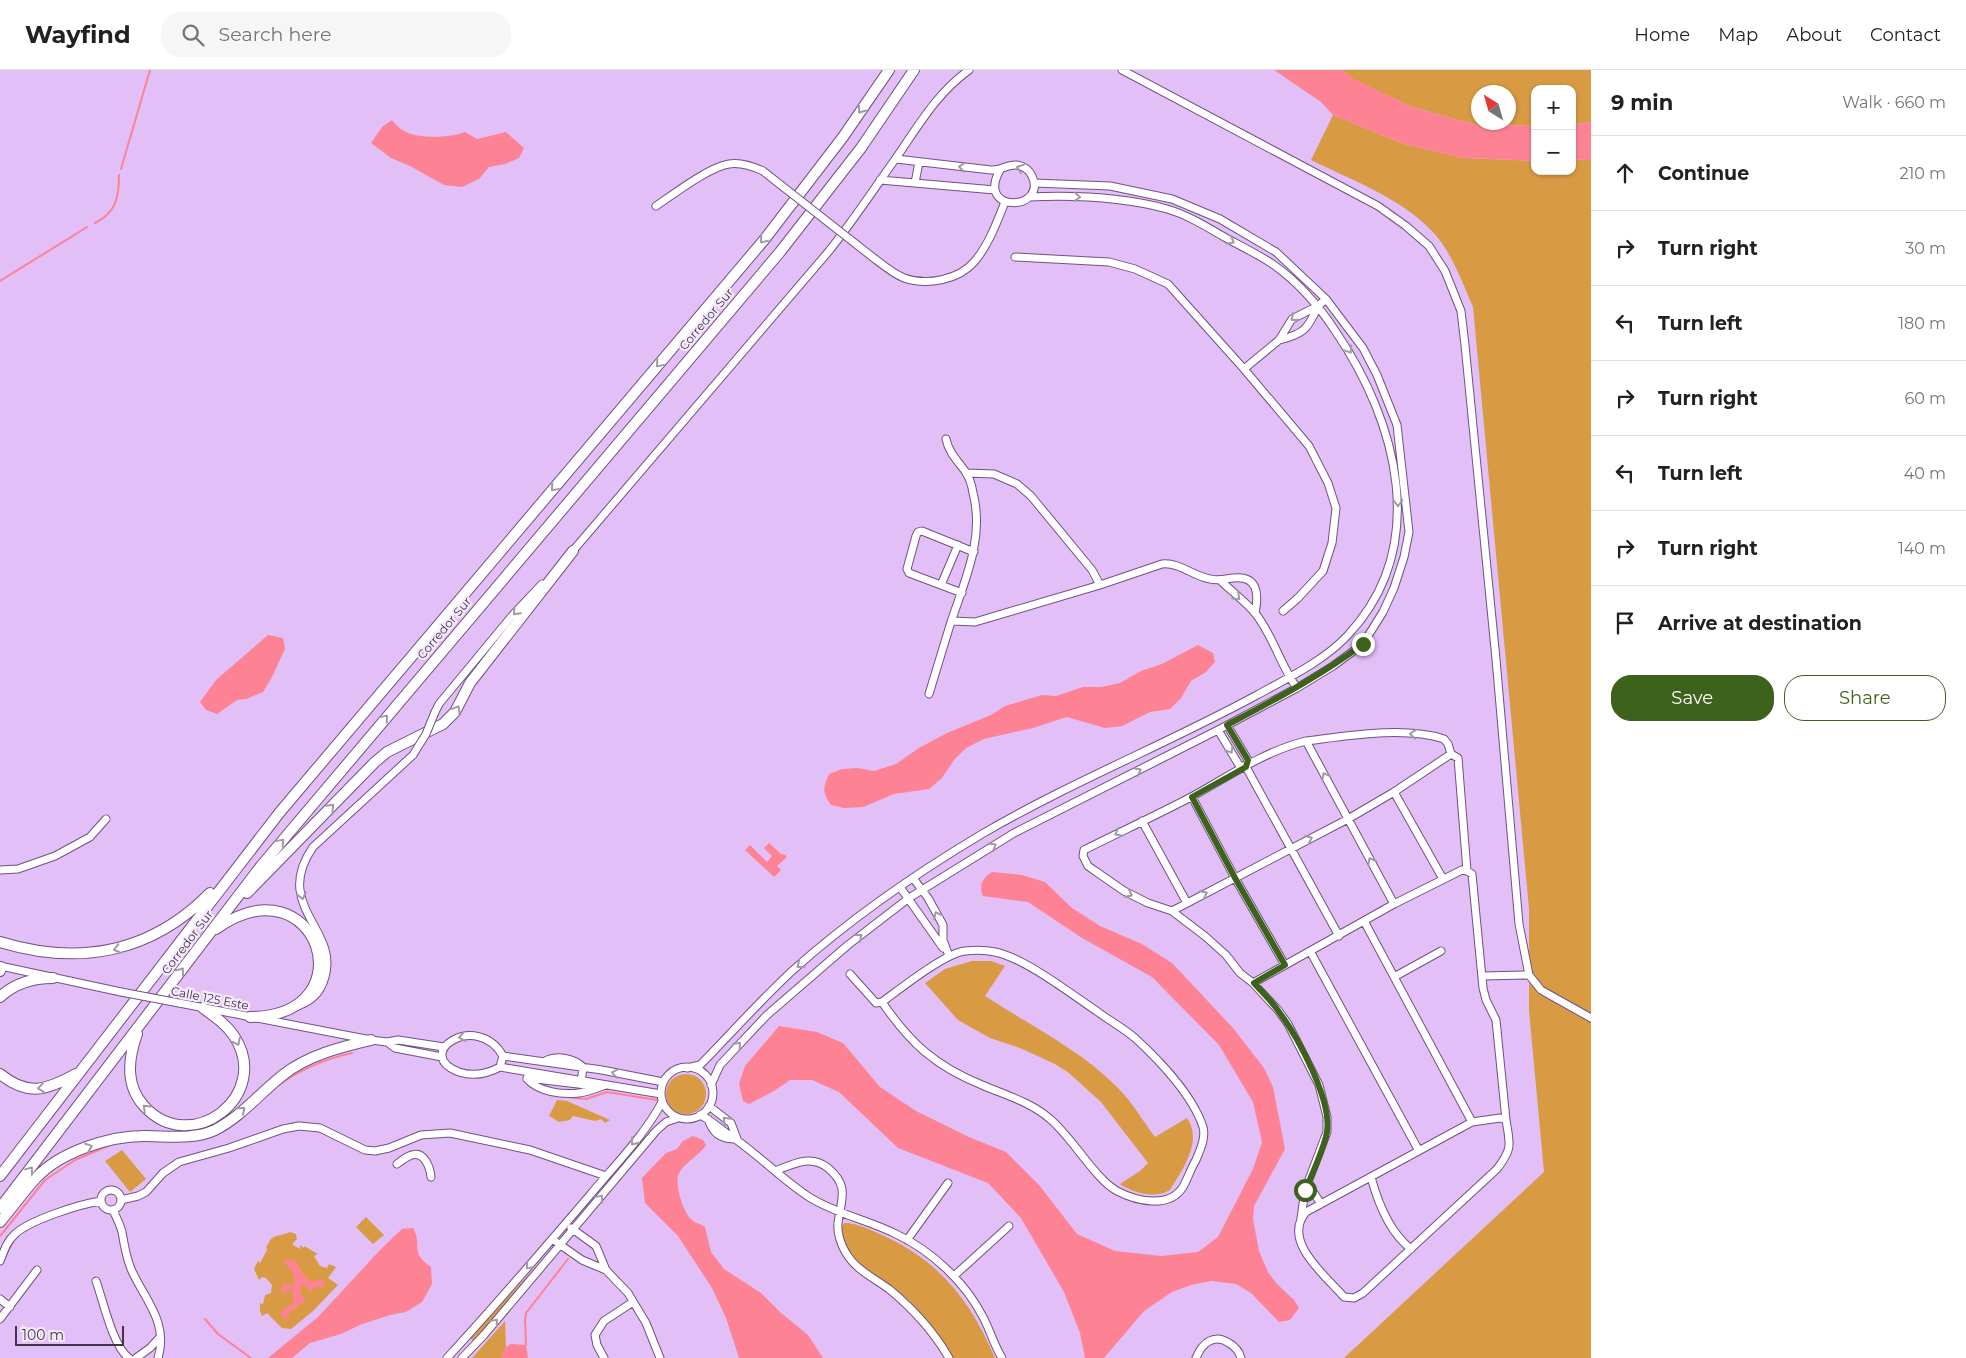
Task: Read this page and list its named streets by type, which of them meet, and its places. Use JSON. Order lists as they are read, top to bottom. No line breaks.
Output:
{"streets":{"highway":["Corredor Sur"],"street":["Calle 125 Este"]},"scale_bar":"100 m","north":"top left","page":{"header":"Wayfind","search":"Search here","nav":["Home","Map","About","Contact"],"heading":["9 min","Walk · 660 m"],"map_buttons":["+","−"],"list":[["Continue","210 m"],["Turn right","30 m"],["Turn left","180 m"],["Turn right","60 m"],["Turn left","40 m"],["Turn right","140 m"],"Arrive at destination"],"buttons":["Save","Share"],"scale":"100 m"}}
